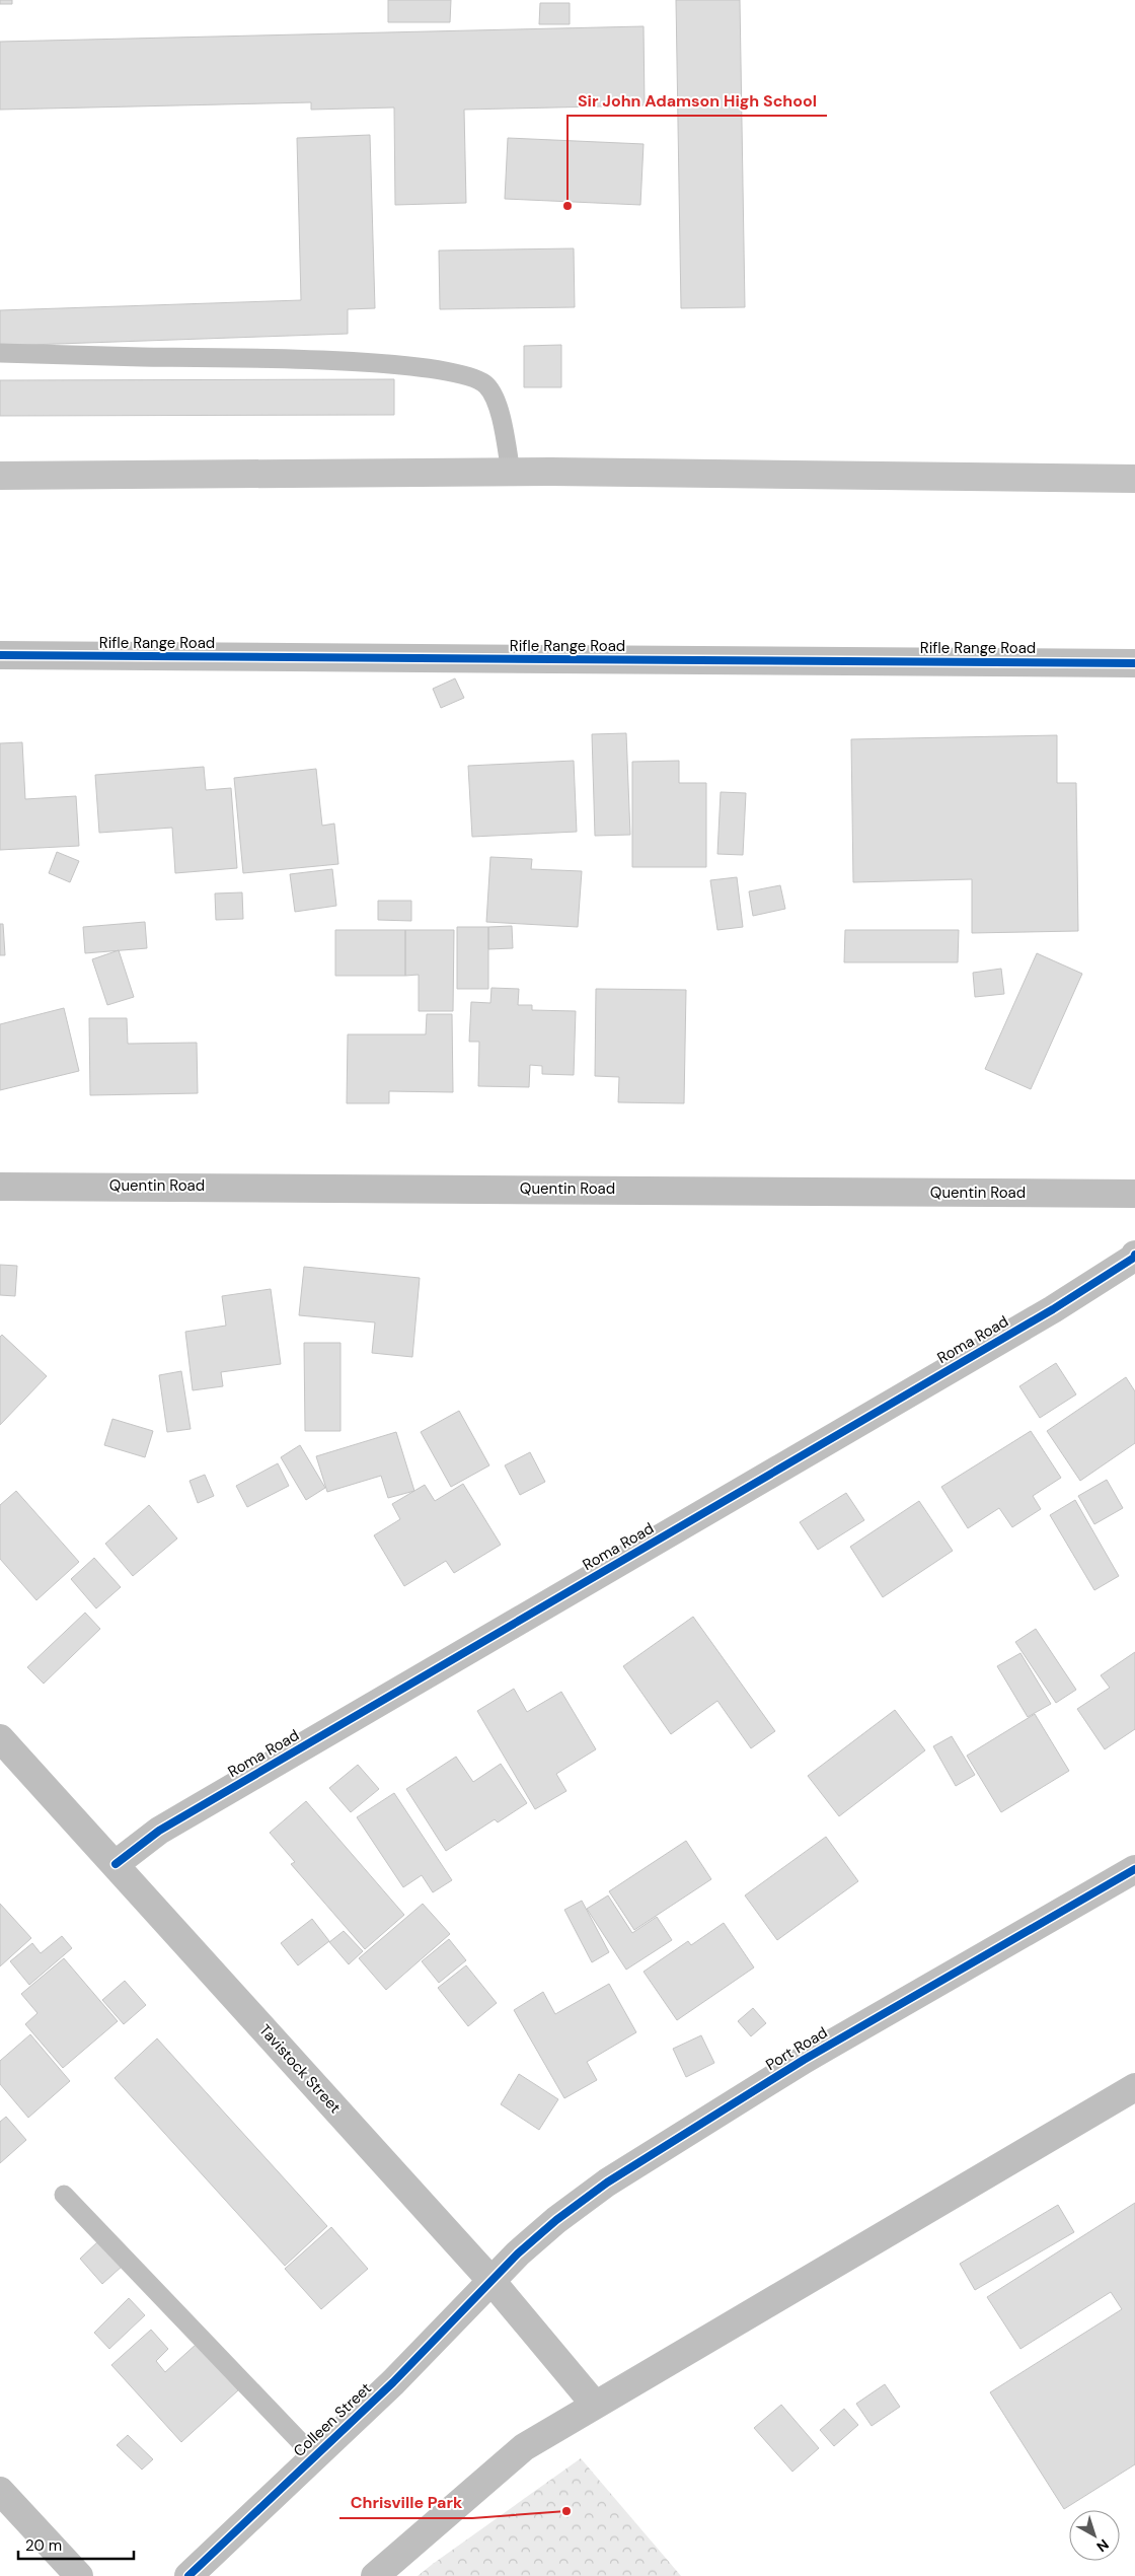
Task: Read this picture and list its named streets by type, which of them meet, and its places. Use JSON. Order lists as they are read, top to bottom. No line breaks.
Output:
{"streets":{"street":["Rifle Range Road","Quentin Road","Roma Road","Port Road","Tavistock Street","Colleen Street"]},"crossings":[["Roma Road","Tavistock Street"],["Port Road","Tavistock Street"],["Port Road","Colleen Street"],["Tavistock Street","Colleen Street"]],"places":["Sir John Adamson High School","Chrisville Park"],"scale_bar":"20 m","north":"bottom right"}
